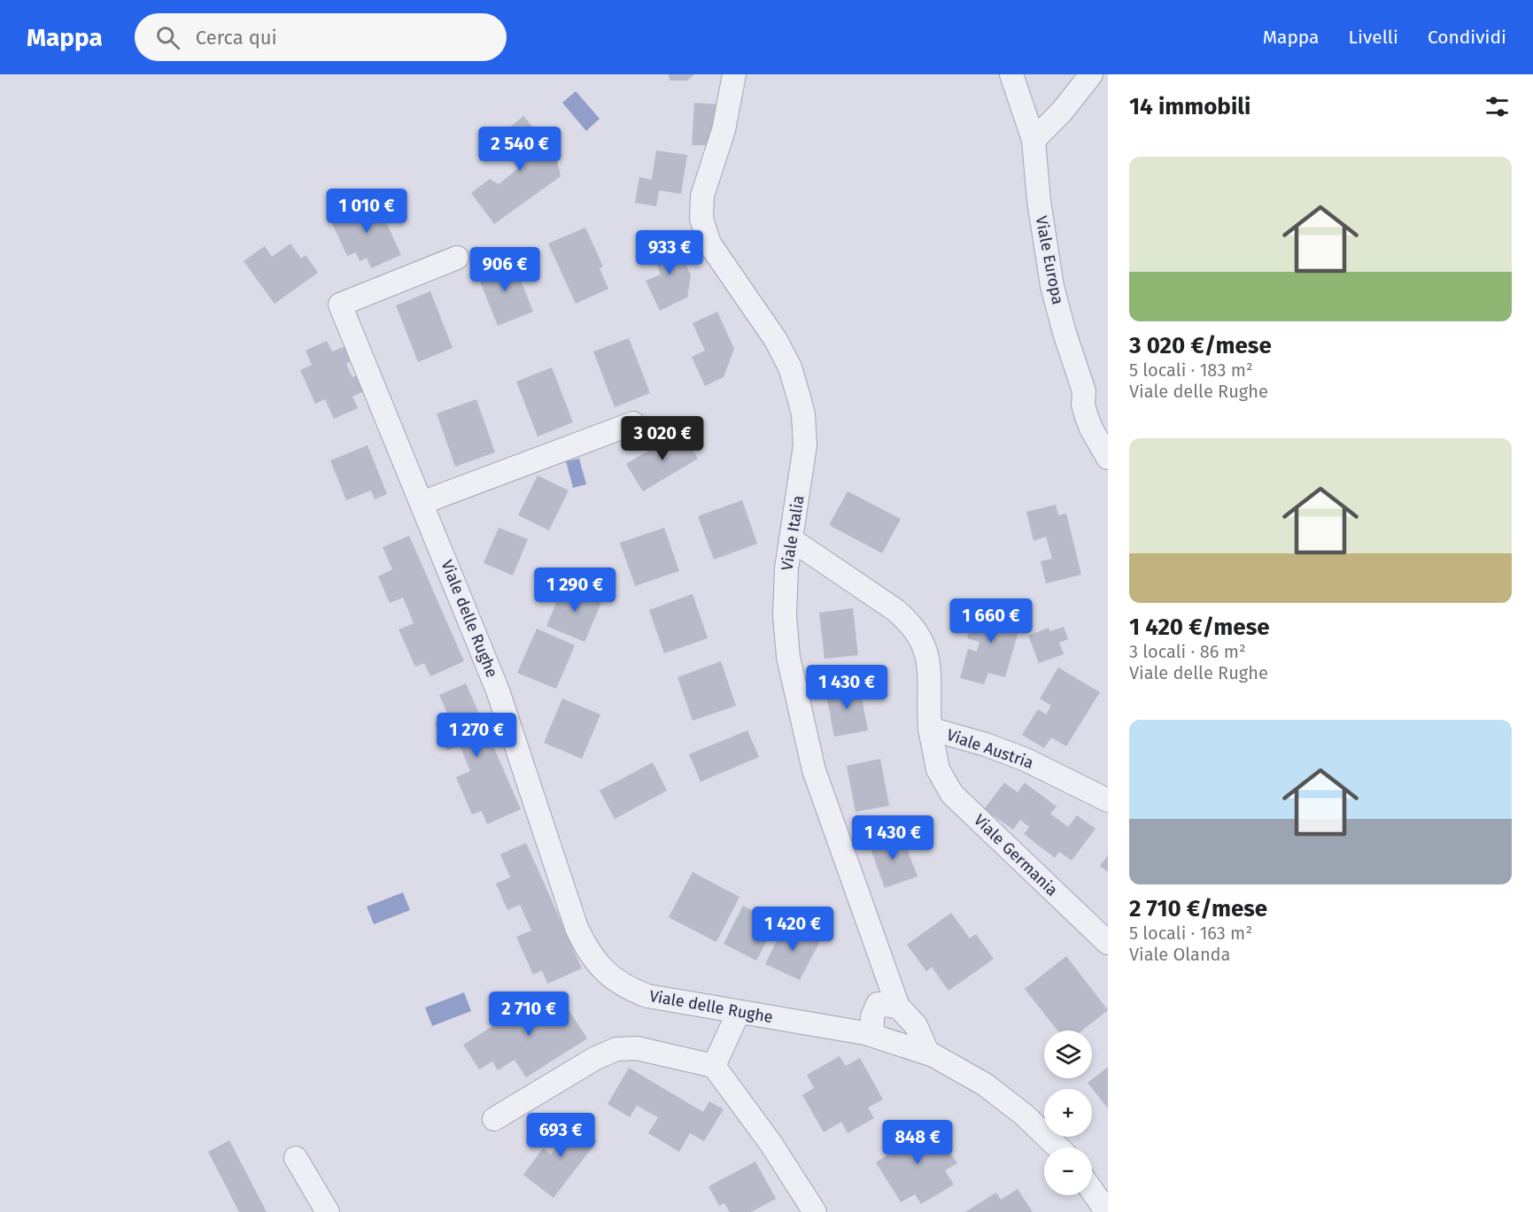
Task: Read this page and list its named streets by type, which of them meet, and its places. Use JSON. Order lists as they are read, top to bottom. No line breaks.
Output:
{"streets":{"street":["Viale Europa","Viale Italia","Viale delle Rughe","Viale Austria","Viale Germania"]},"crossings":[["Viale Italia","Viale Austria"],["Viale Austria","Viale Germania"]],"page":{"header":"Mappa","search":"Cerca qui","nav":["Mappa","Livelli","Condividi"],"heading":"14 immobili","price":["2 540 €","1 010 €","933 €","906 €","3 020 €","1 290 €","1 660 €","1 430 €","1 270 €","1 430 €","1 420 €","2 710 €","693 €","848 €"],"list":[{"name":"3 020 €/mese","note":"5 locali · 183 m² · Viale delle Rughe"},{"name":"1 420 €/mese","note":"3 locali · 86 m² · Viale delle Rughe"},{"name":"2 710 €/mese","note":"5 locali · 163 m² · Viale Olanda"}],"map_buttons":["+","−"]}}
